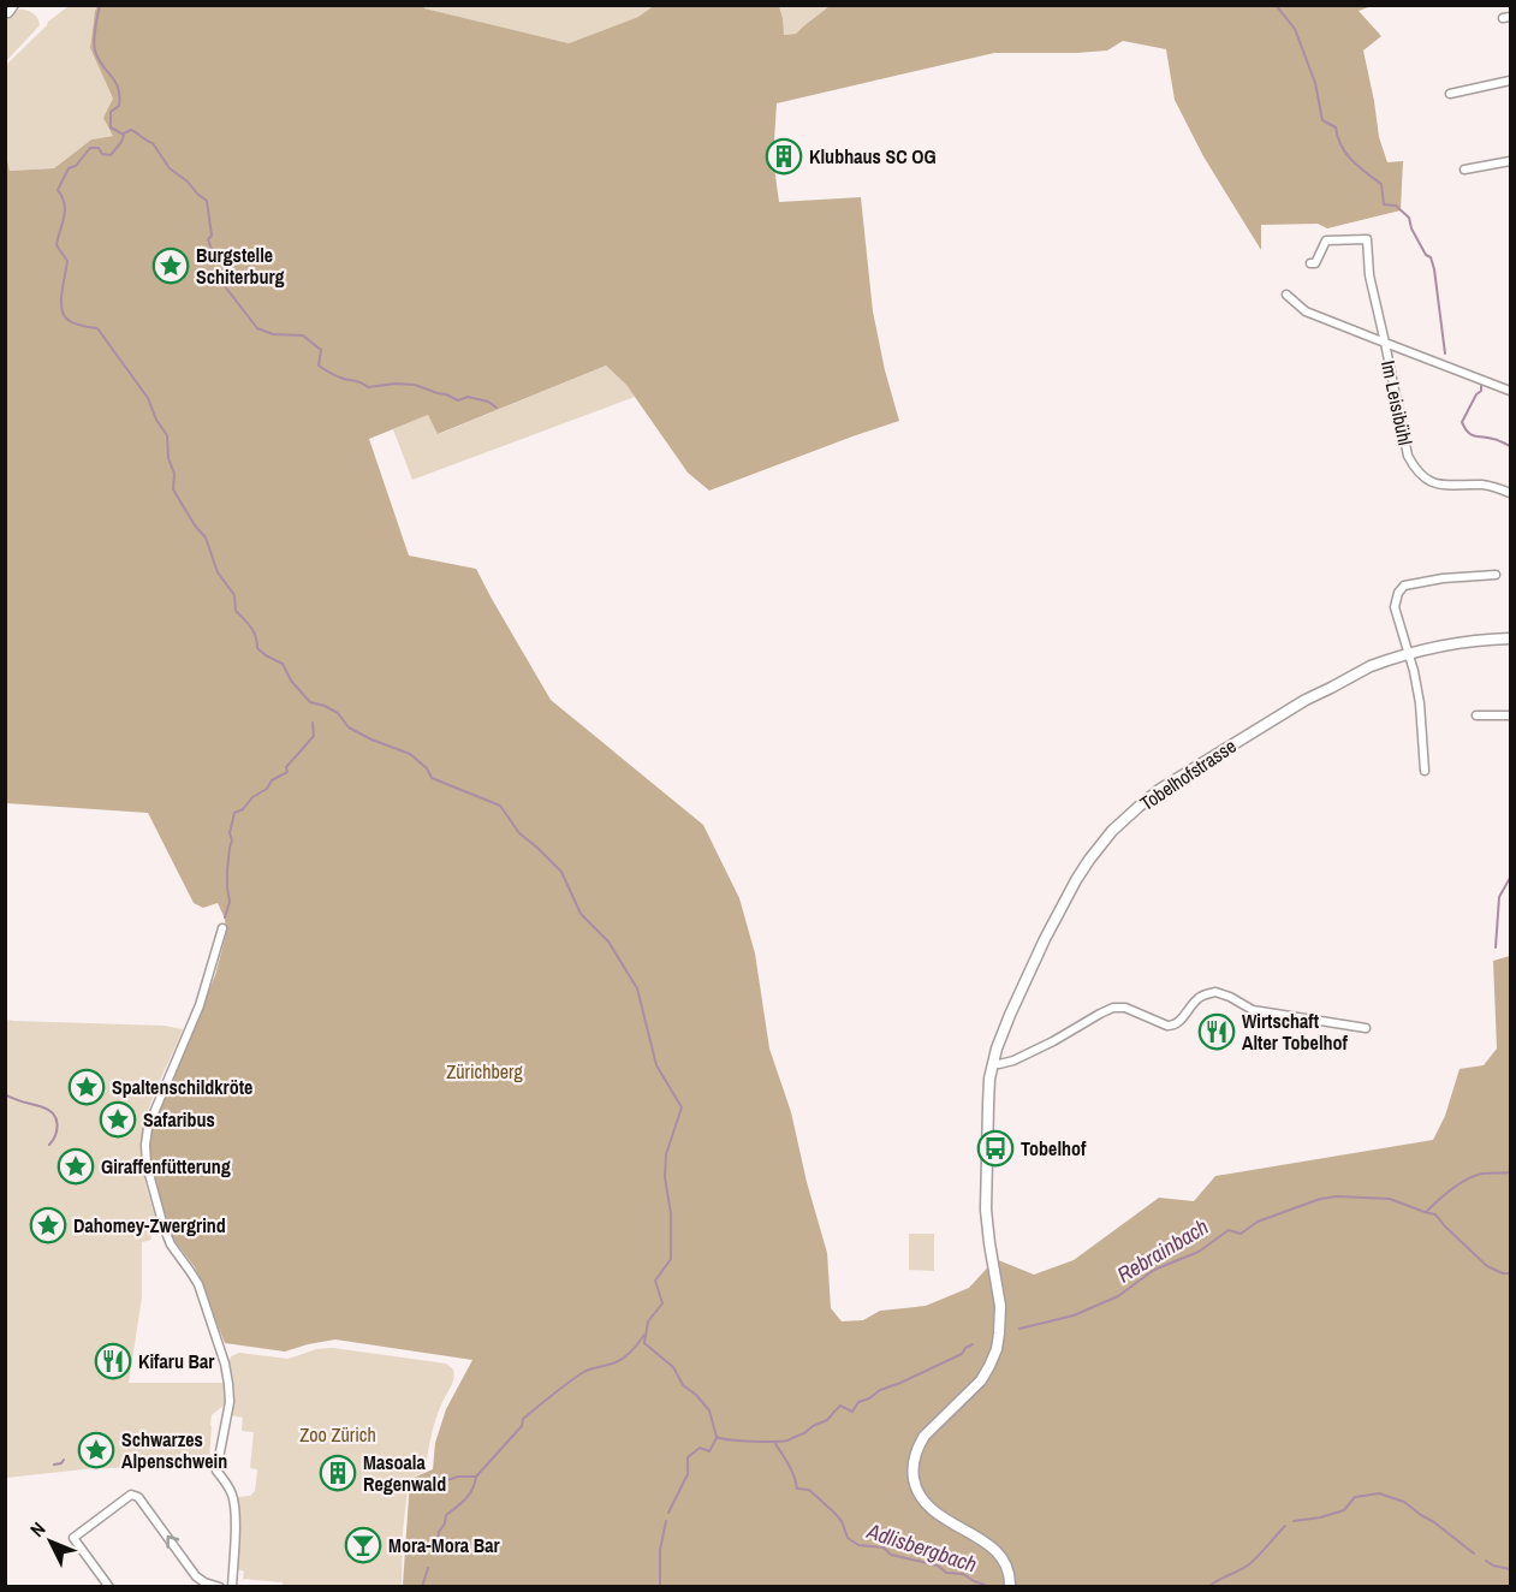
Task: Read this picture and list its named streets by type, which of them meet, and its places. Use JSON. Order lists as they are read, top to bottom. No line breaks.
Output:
{"streets":{"main road":["Tobelhofstrasse"],"street":["Im Leisibühl"]},"water":["Rebrainbach","Adlisbergbach"],"parks":["Zürichberg","Zoo Zürich"],"places":{"building":["Klubhaus SC OG","Masoala Regenwald"],"place":["Burgstelle Schiterburg","Spaltenschildkröte","Safaribus","Giraffenfütterung","Dahomey-Zwergrind","Schwarzes Alpenschwein"],"restaurant":["Wirtschaft Alter Tobelhof","Kifaru Bar"],"bus stop":["Tobelhof"],"bar":["Mora-Mora Bar"]},"north":"top left"}
